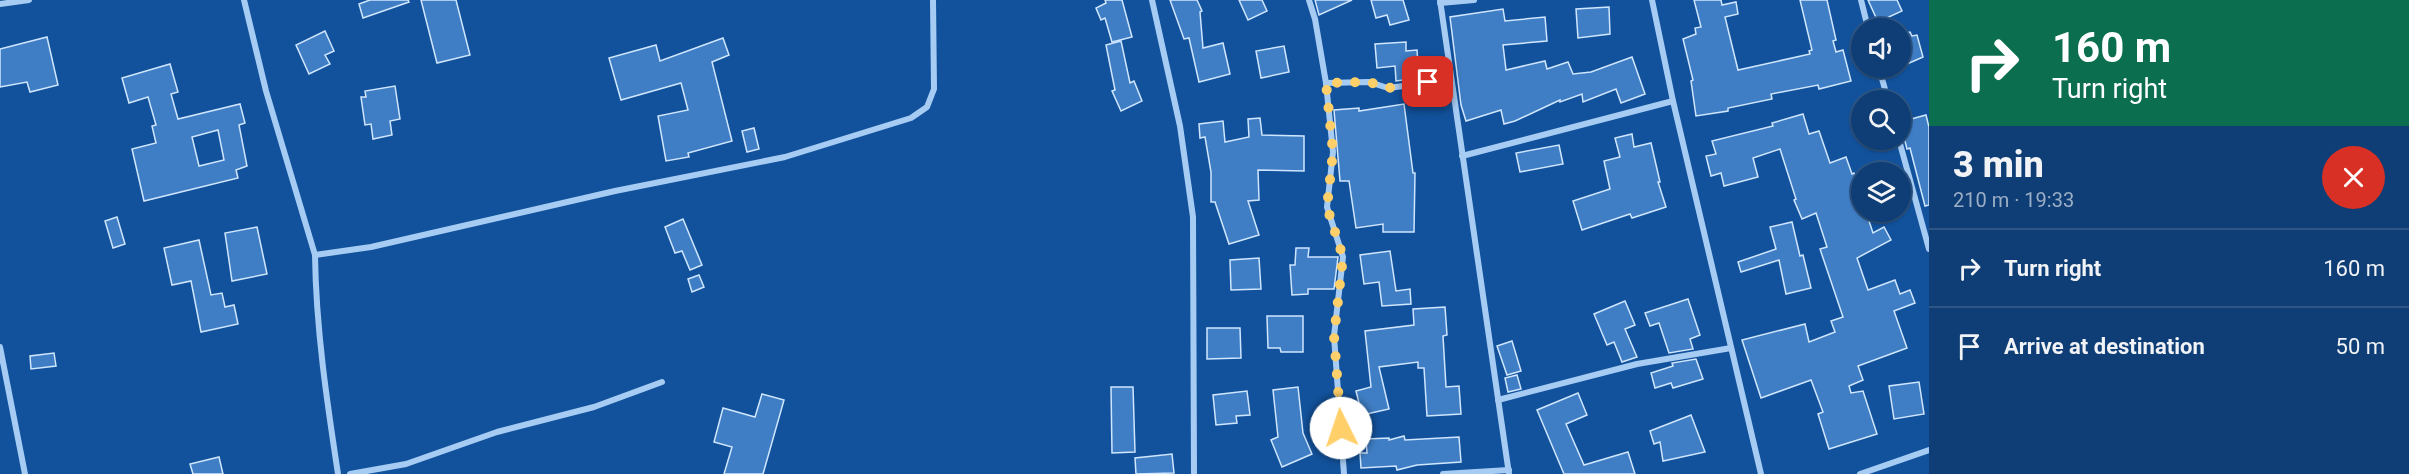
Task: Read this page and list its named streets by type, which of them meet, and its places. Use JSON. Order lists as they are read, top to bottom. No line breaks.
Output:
{"page":{"turn":["160 m","Turn right"],"heading":["3 min","210 m · 19:33"],"list":[{"name":"Turn right","value":"160 m"},{"name":"Arrive at destination","value":"50 m"}]}}
